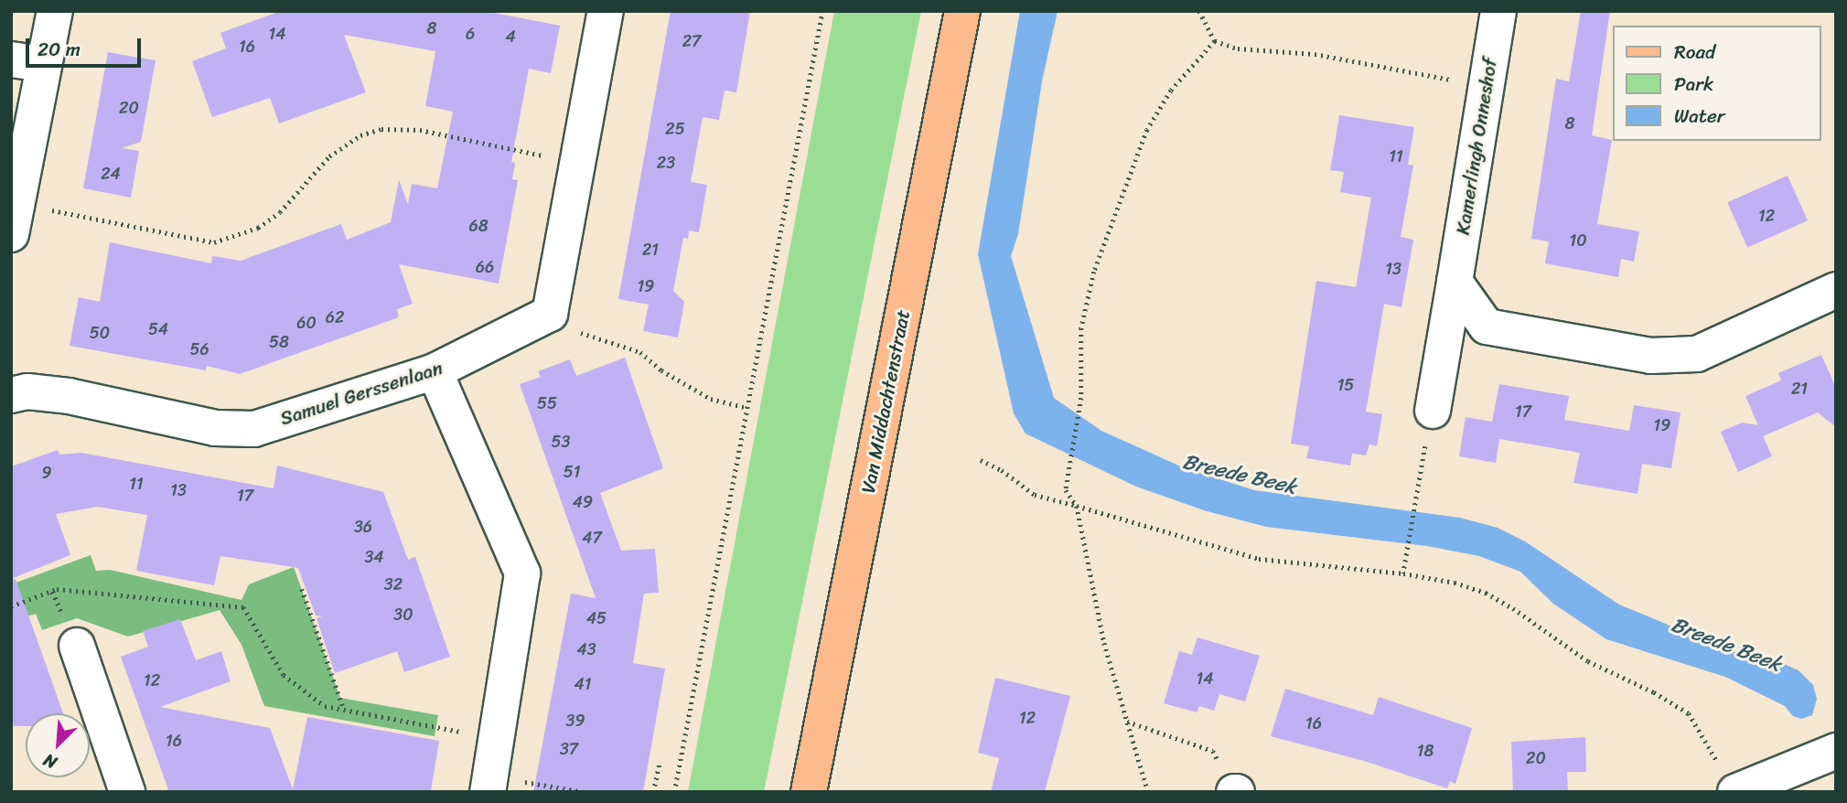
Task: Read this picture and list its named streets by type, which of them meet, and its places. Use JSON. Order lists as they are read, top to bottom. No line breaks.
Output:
{"streets":{"main road":["Van Middachtenstraat"],"street":["Kamerlingh Onneshof","Samuel Gerssenlaan"]},"water":["Breede Beek"],"house_numbers":["8","14","6","4","27","16","20","8","25","11","23","24","12","68","10","21","66","13","19","62","60","54","50","58","56","15","21","55","17","19","53","51","9","11","13","17","49","36","47","34","32","30","45","43","14","12","41","12","39","16","16","37","18","20"],"legend":["Road","Park","Water"],"scale_bar":"20 m","north":"bottom left"}
